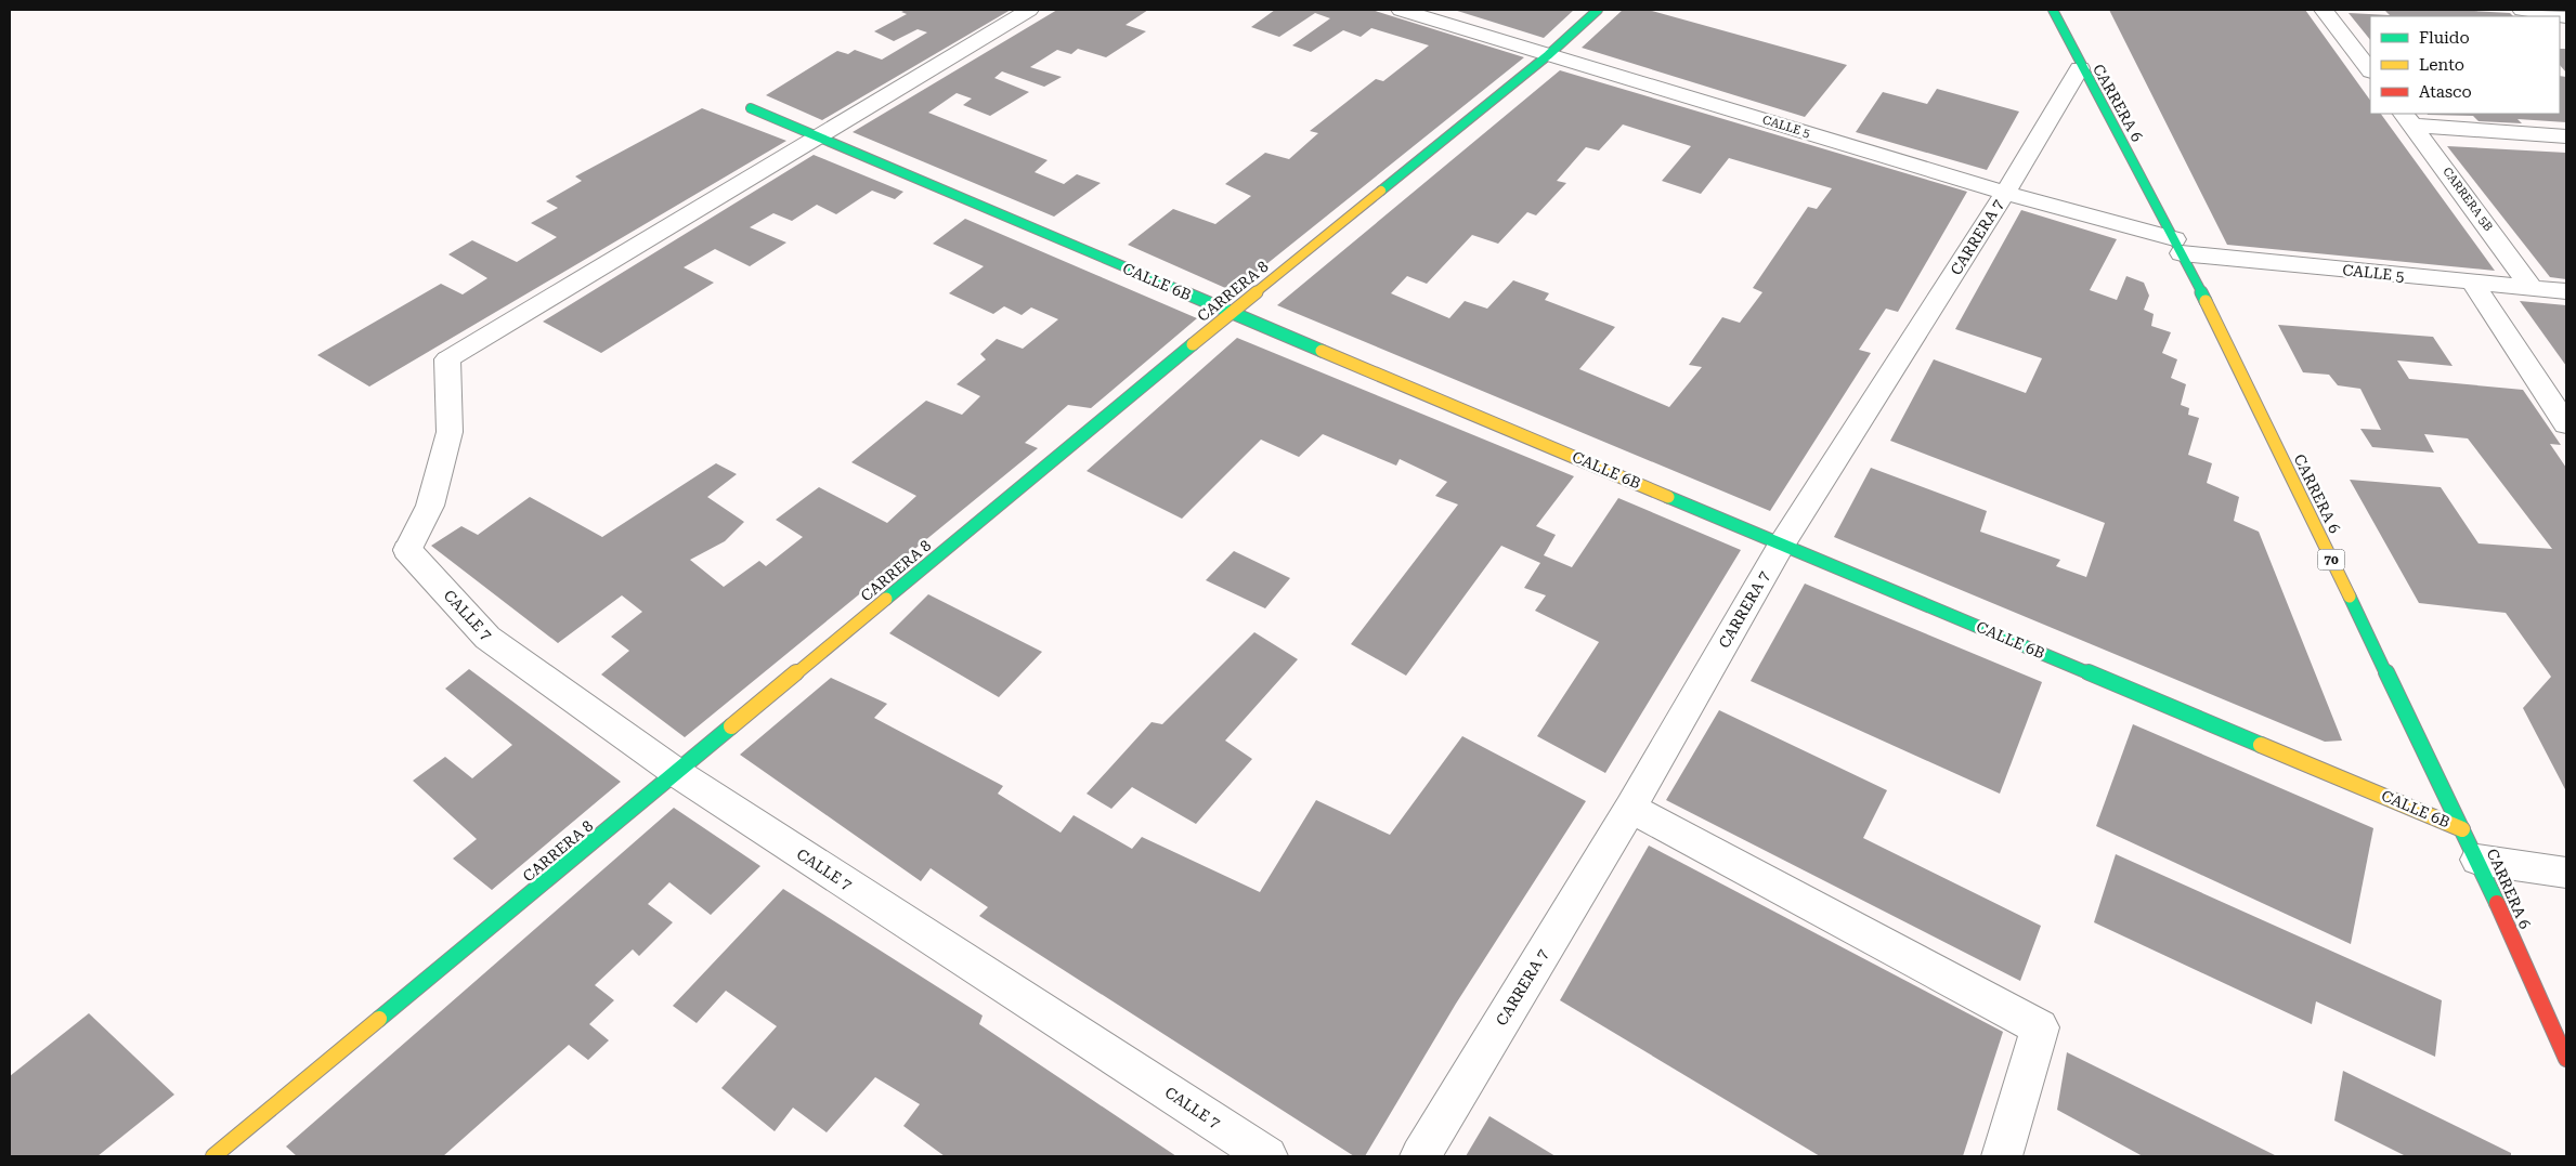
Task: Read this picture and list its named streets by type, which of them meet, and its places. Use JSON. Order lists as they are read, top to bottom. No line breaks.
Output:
{"streets":{"street":["CARRERA 6","CALLE 5","CARRERA 5B","CARRERA 7","CALLE 6B","CARRERA 8","70","CALLE 7"]},"crossings":[["CARRERA 6","CALLE 5"],["CARRERA 6","CARRERA 7"],["CARRERA 6","CALLE 6B"],["CALLE 5","CARRERA 5B"],["CALLE 5","CARRERA 7"],["CALLE 5","CARRERA 8"],["CARRERA 7","CALLE 6B"],["CALLE 6B","CARRERA 8"],["CALLE 6B","CALLE 7"],["CARRERA 8","CALLE 7"]],"legend":["Fluido","Lento","Atasco"]}
